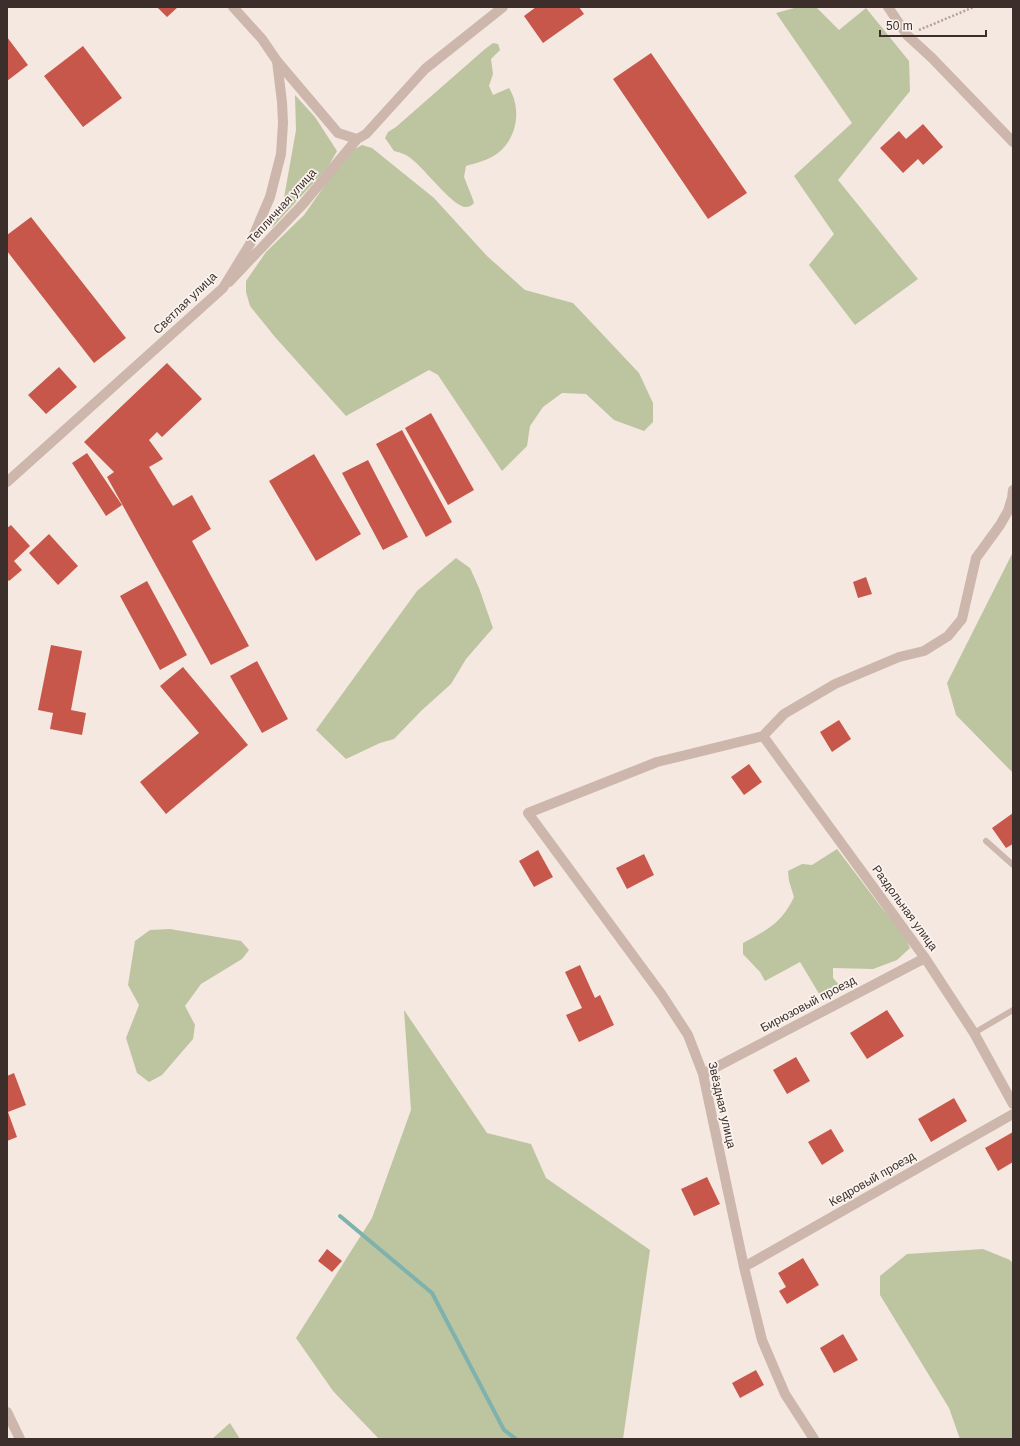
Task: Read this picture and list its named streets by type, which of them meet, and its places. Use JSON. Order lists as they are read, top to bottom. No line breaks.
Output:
{"streets":{"street":["Тепличная улица","Светлая улица","Раздольная улица","Бирюзовый проезд","Звёздная улица","Кедровый проезд"]},"crossings":[["Тепличная улица","Светлая улица"],["Раздольная улица","Бирюзовый проезд"],["Раздольная улица","Звёздная улица"],["Бирюзовый проезд","Звёздная улица"],["Звёздная улица","Кедровый проезд"]],"scale_bar":"50 m"}
